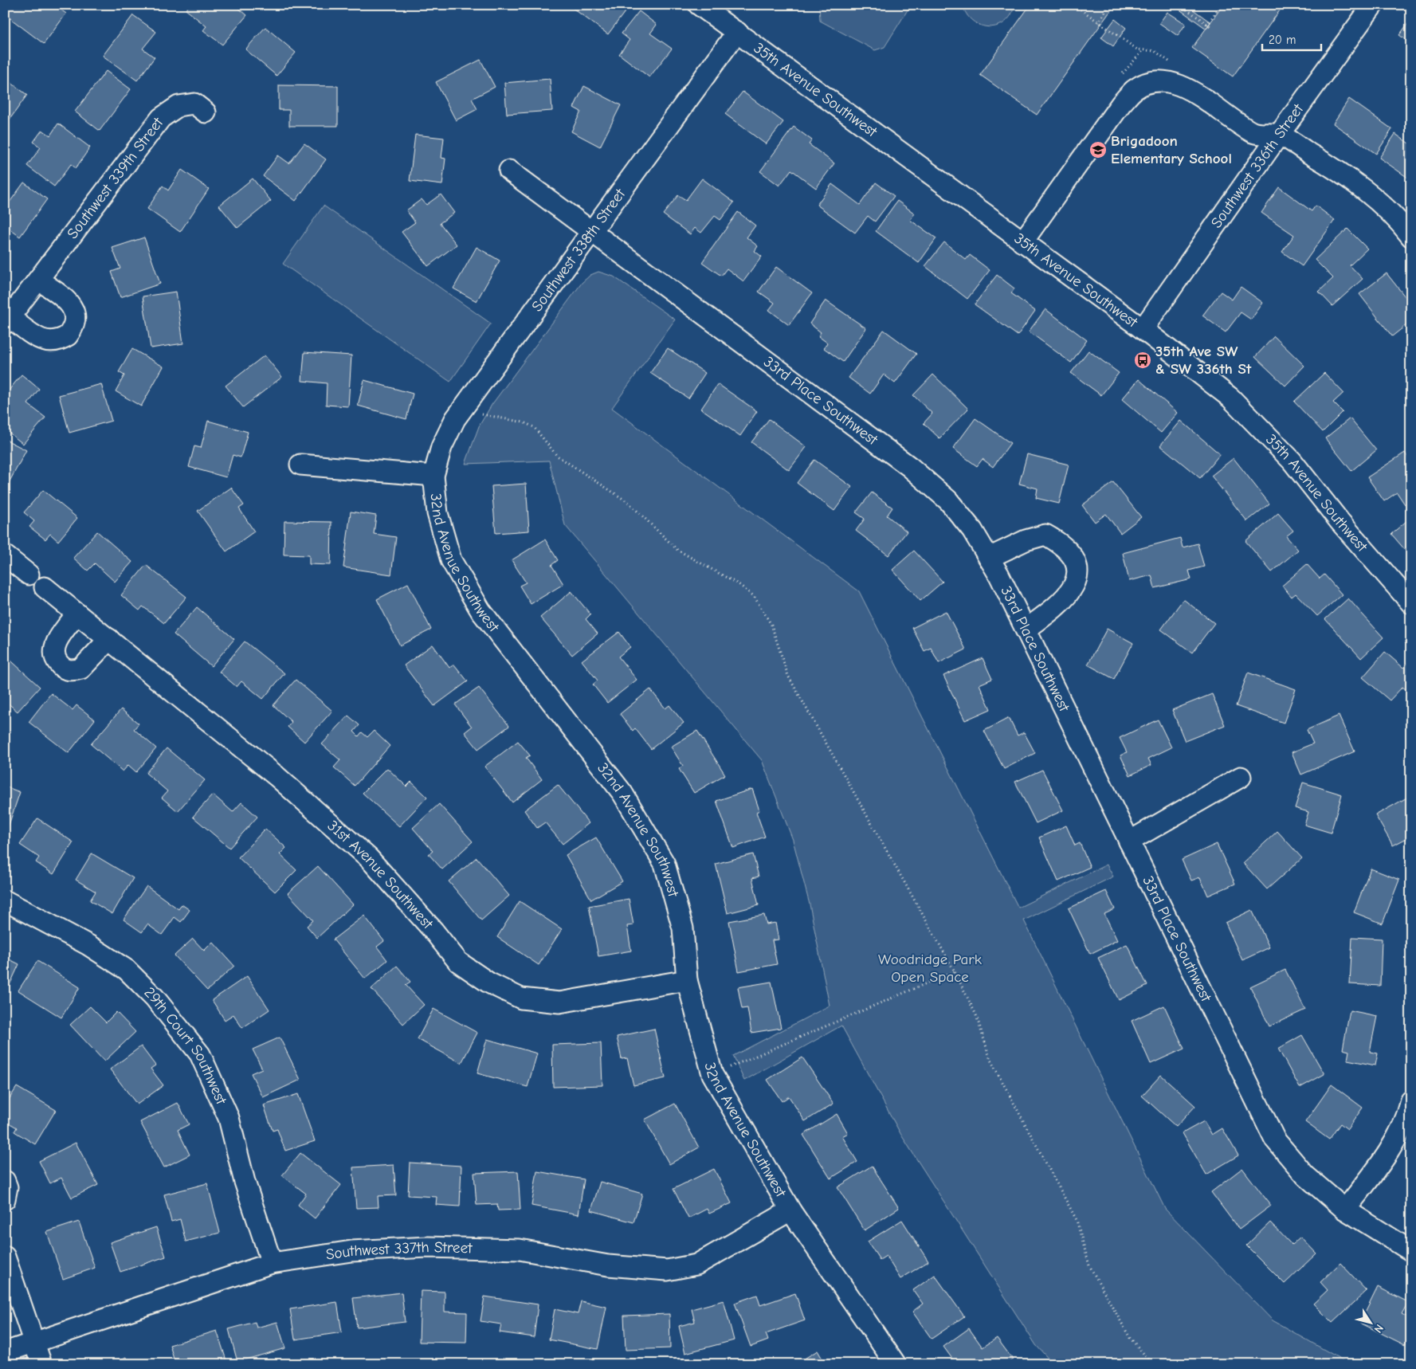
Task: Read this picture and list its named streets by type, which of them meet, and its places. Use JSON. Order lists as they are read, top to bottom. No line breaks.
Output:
{"streets":{"street":["35th Avenue Southwest","Southwest 336th Street","Southwest 339th Street","Southwest 338th Street","33rd Place Southwest","32nd Avenue Southwest","31st Avenue Southwest","29th Court Southwest","Southwest 337th Street"]},"crossings":[["35th Avenue Southwest","Southwest 336th Street"],["35th Avenue Southwest","Southwest 338th Street"],["Southwest 338th Street","33rd Place Southwest"],["Southwest 338th Street","32nd Avenue Southwest"],["32nd Avenue Southwest","31st Avenue Southwest"],["32nd Avenue Southwest","Southwest 337th Street"],["29th Court Southwest","Southwest 337th Street"]],"parks":["Woodridge Park Open Space"],"places":{"school or university":["Brigadoon Elementary School"],"bus stop":["35th Ave SW & SW 336th St"]},"scale_bar":"20 m","north":"bottom right"}
